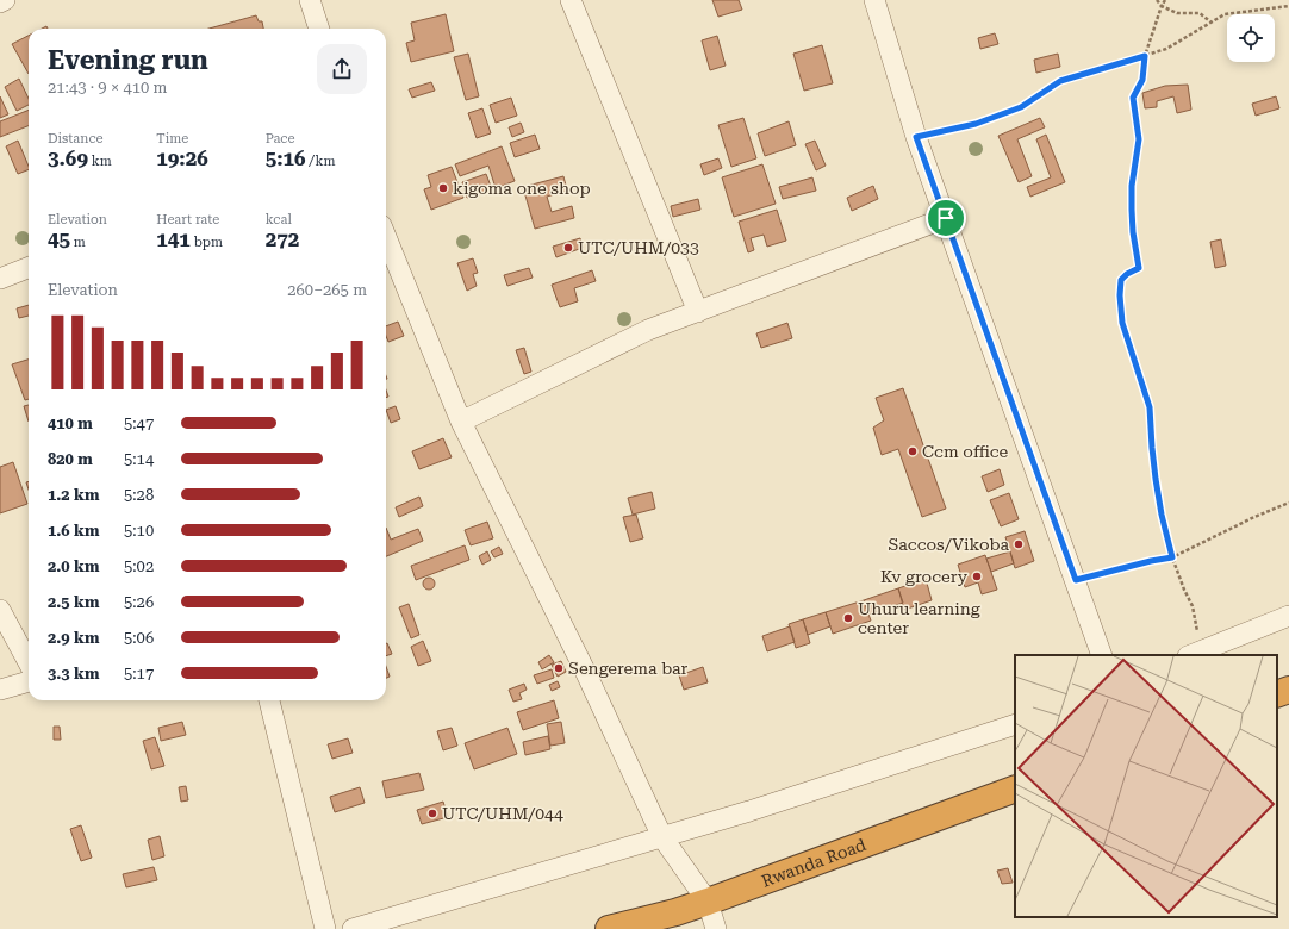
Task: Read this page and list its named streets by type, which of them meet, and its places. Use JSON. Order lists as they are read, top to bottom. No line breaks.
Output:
{"streets":{"highway":["Rwanda Road"]},"places":["kigoma one shop","UTC/UHM/033","Ccm office","Saccos/Vikoba","Kv grocery","Uhuru learning center","Sengerema bar","UTC/UHM/044"],"page":{"heading":["Evening run","21:43 · 9 × 410 m"],"stats":[["Distance","3.69 km"],["Time","19:26"],["Pace","5:16 /km"],["Elevation","45 m"],["Heart rate","141 bpm"],["kcal","272"]],"chart":["Elevation","260–265 m"],"list":[{"name":"410 m","note":"5:47"},{"name":"820 m","note":"5:14"},{"name":"1.2 km","note":"5:28"},{"name":"1.6 km","note":"5:10"},{"name":"2.0 km","note":"5:02"},{"name":"2.5 km","note":"5:26"},{"name":"2.9 km","note":"5:06"},{"name":"3.3 km","note":"5:17"}]}}
